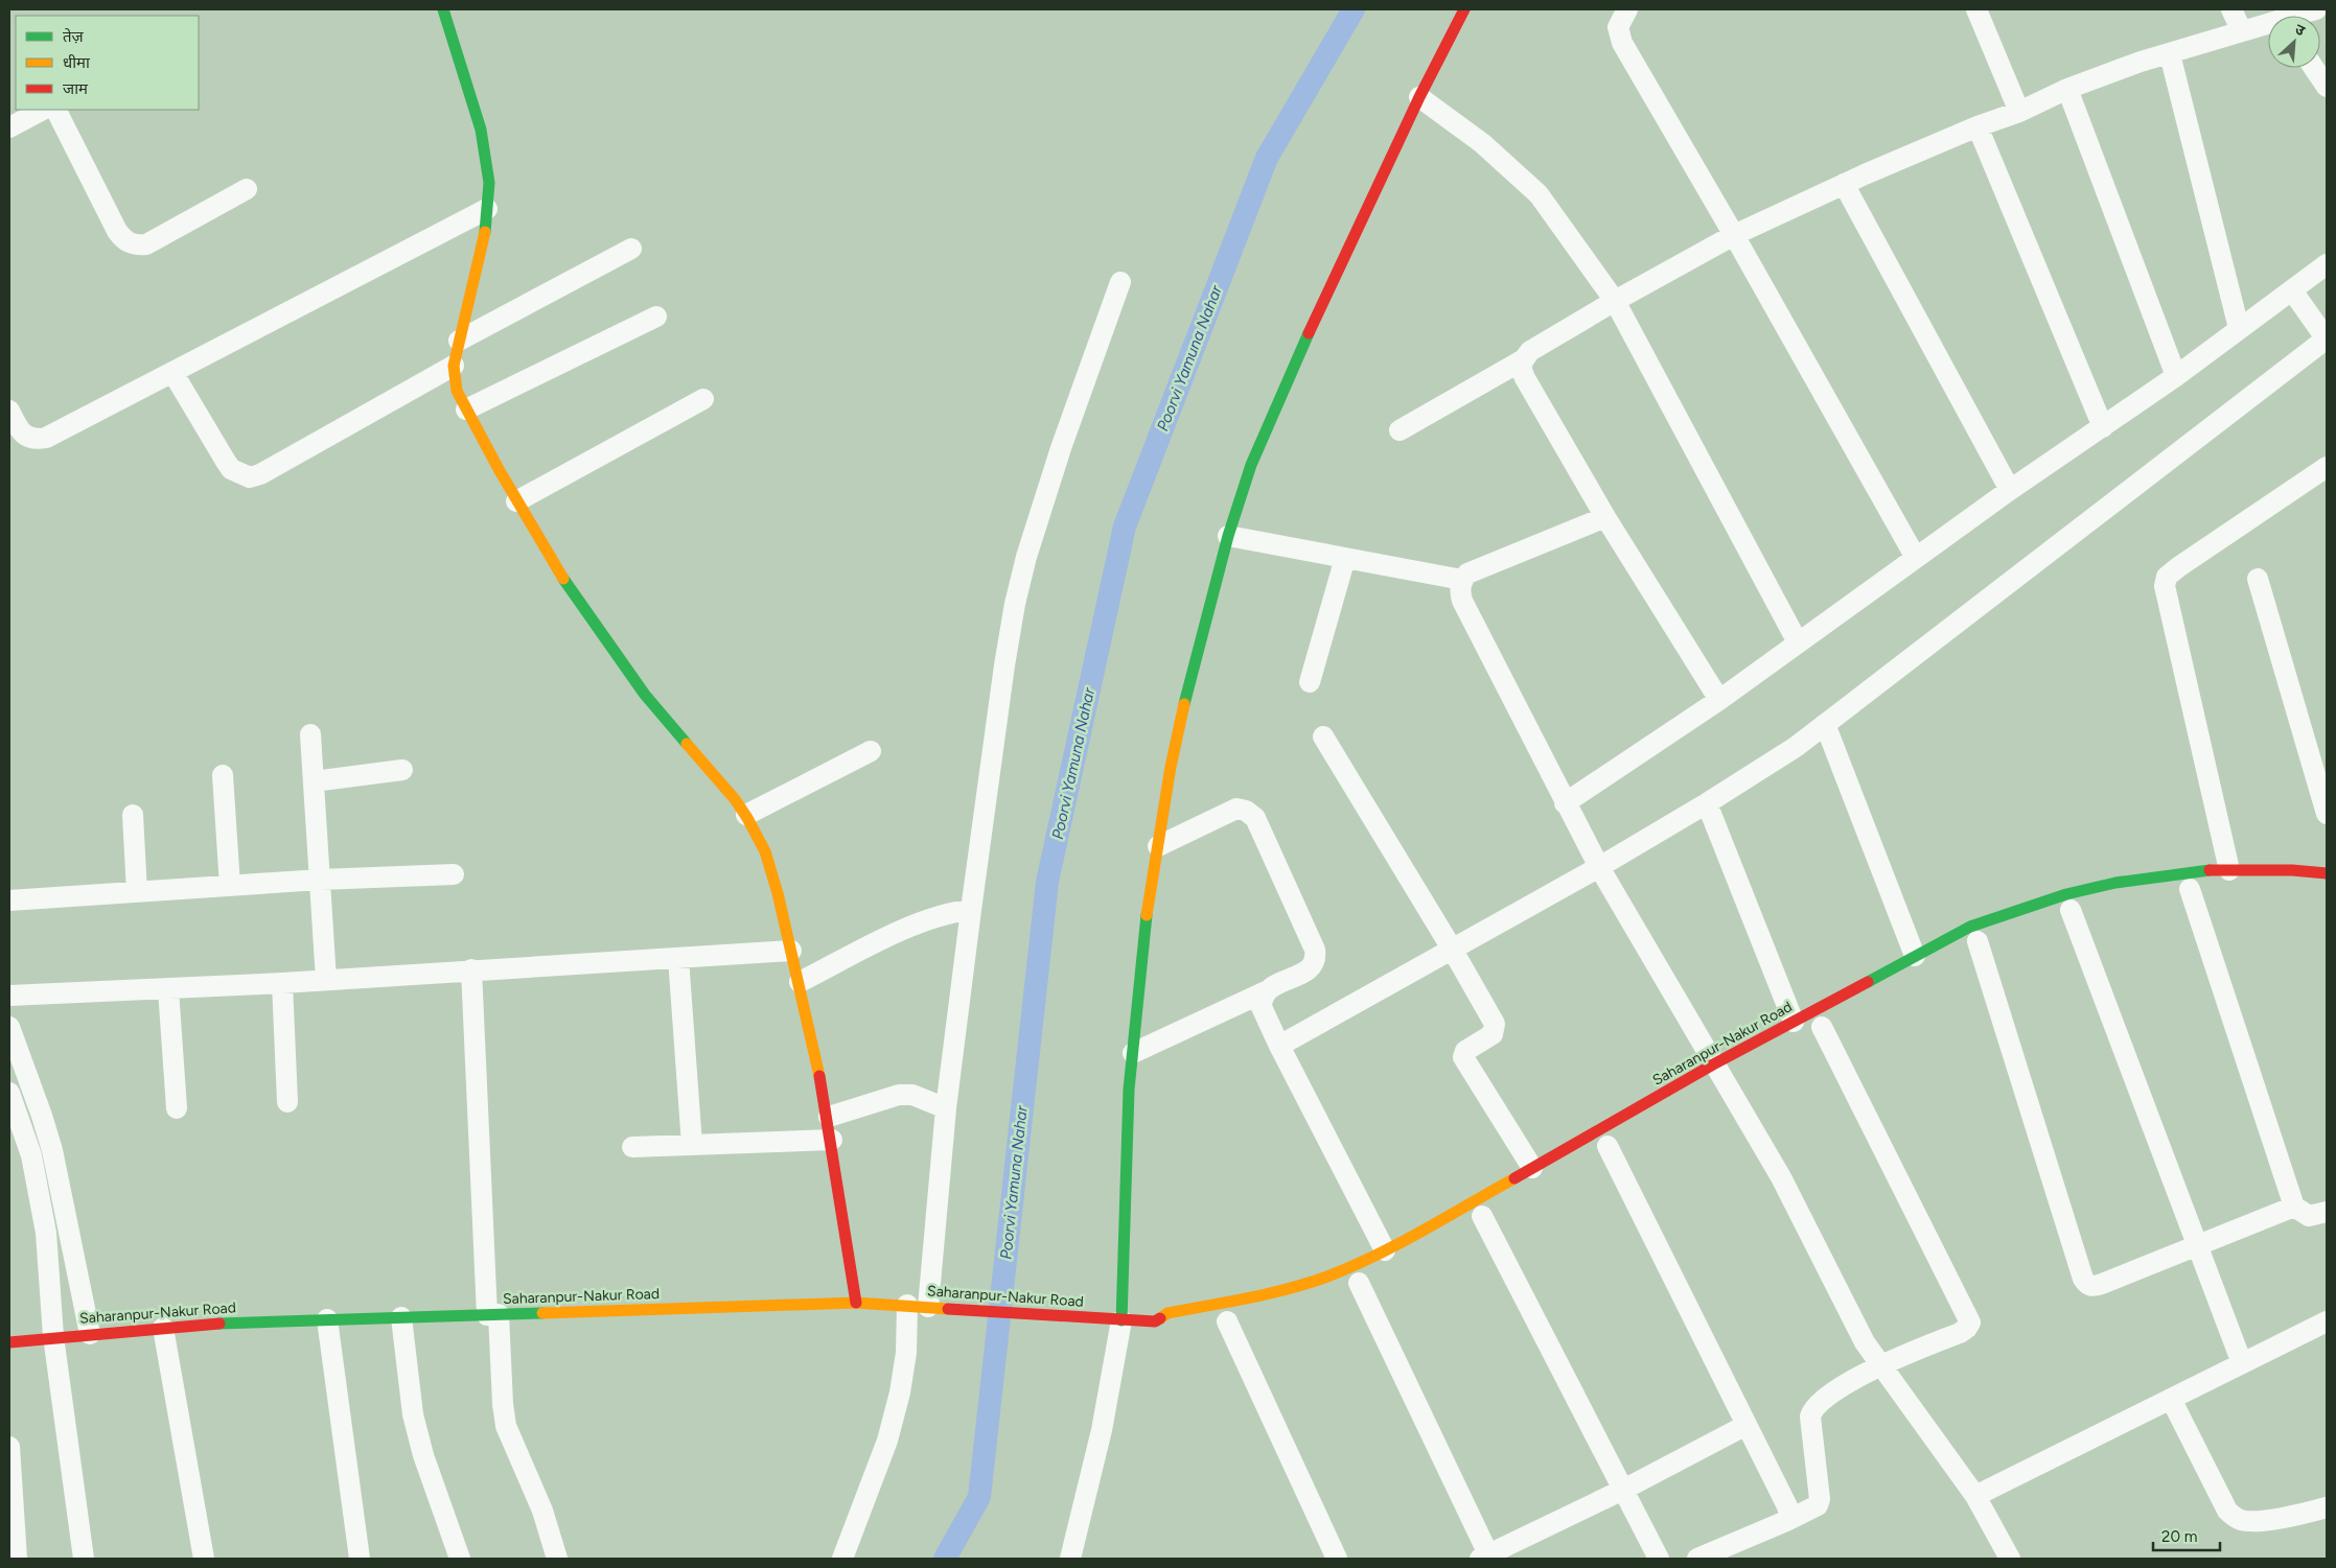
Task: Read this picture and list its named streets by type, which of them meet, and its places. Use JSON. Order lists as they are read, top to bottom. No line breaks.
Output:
{"streets":{"street":["Saharanpur-Nakur Road"]},"water":["Poorvi Yamuna Nahar"],"legend":["तेज़","धीमा","जाम"],"scale_bar":"20 m","north":"top right"}
